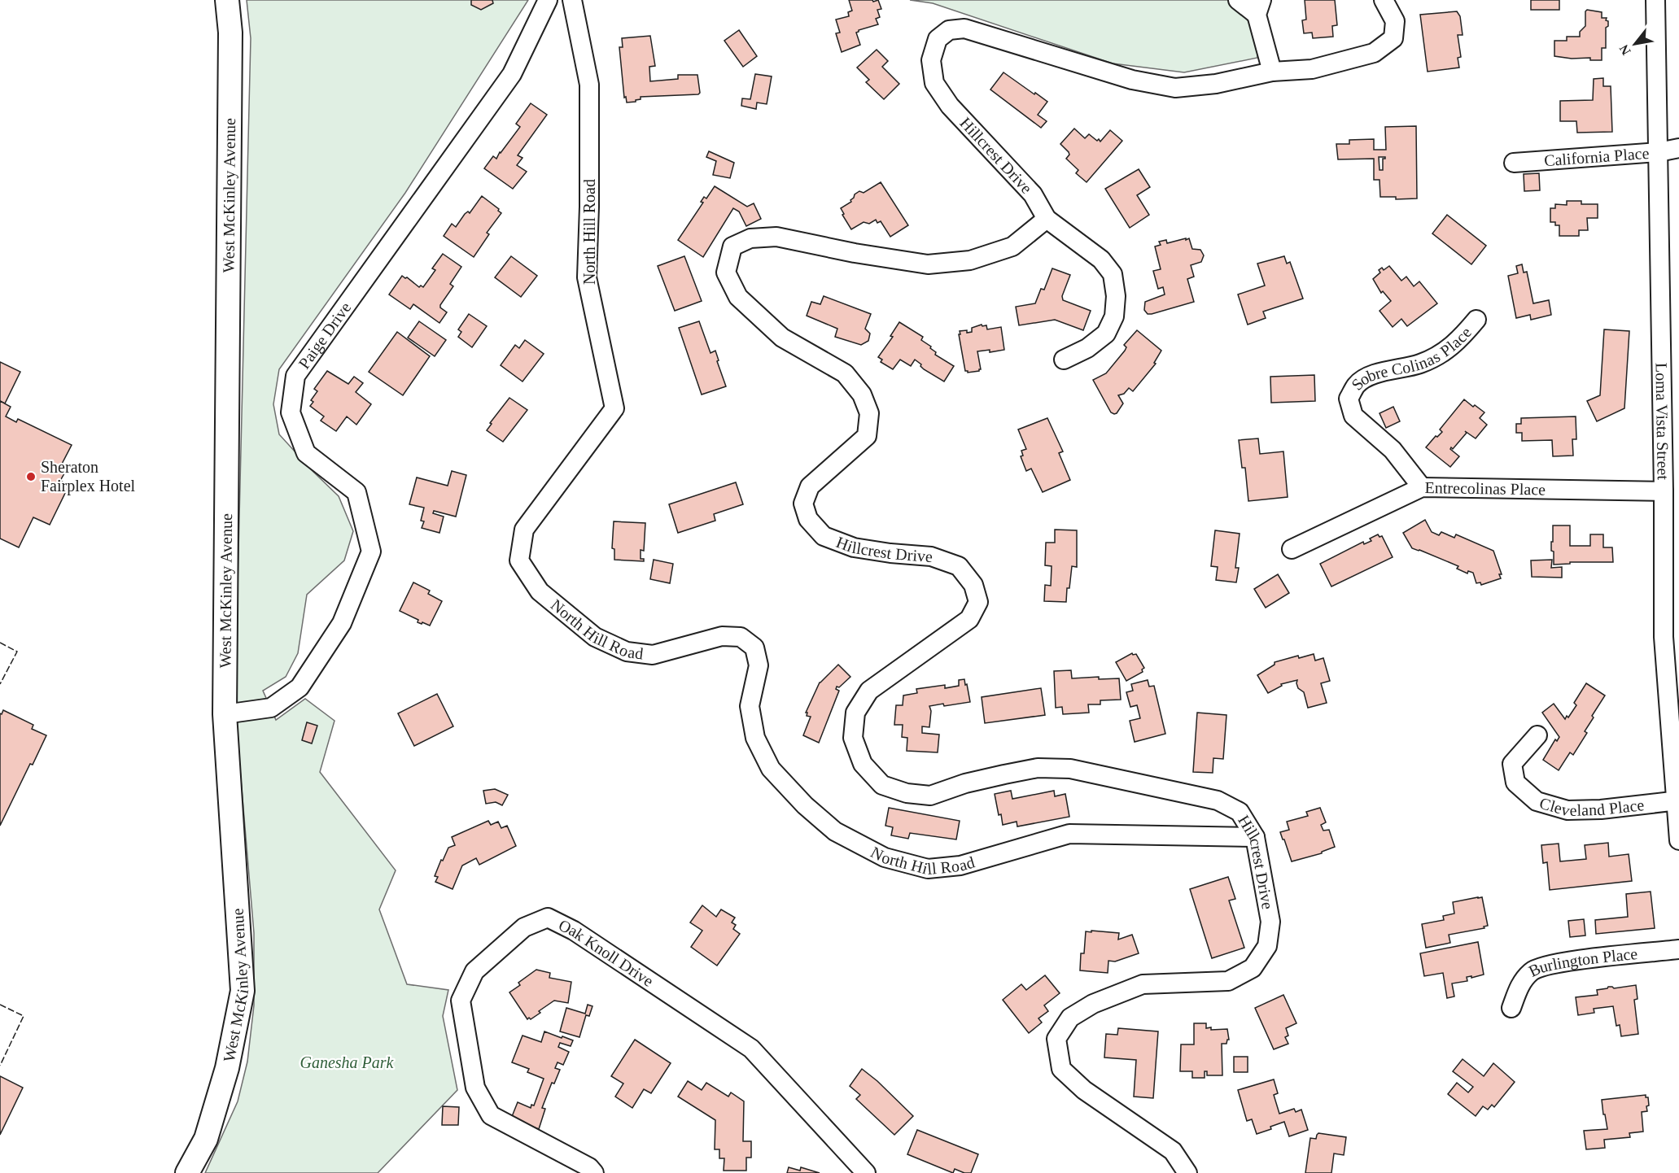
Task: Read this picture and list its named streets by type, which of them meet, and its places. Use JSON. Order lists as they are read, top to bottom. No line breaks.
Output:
{"streets":{"main road":["West McKinley Avenue"],"street":["Hillcrest Drive","California Place","North Hill Road","Paige Drive","Sobre Colinas Place","Loma Vista Street","Entrecolinas Place","Cleveland Place","Oak Knoll Drive","Burlington Place"]},"crossings":[["Hillcrest Drive","North Hill Road"],["California Place","Loma Vista Street"],["West McKinley Avenue","Paige Drive"],["Sobre Colinas Place","Entrecolinas Place"],["Loma Vista Street","Entrecolinas Place"],["Loma Vista Street","Cleveland Place"]],"parks":["Ganesha Park"],"places":["Sheraton Fairplex Hotel"],"north":"bottom left"}
